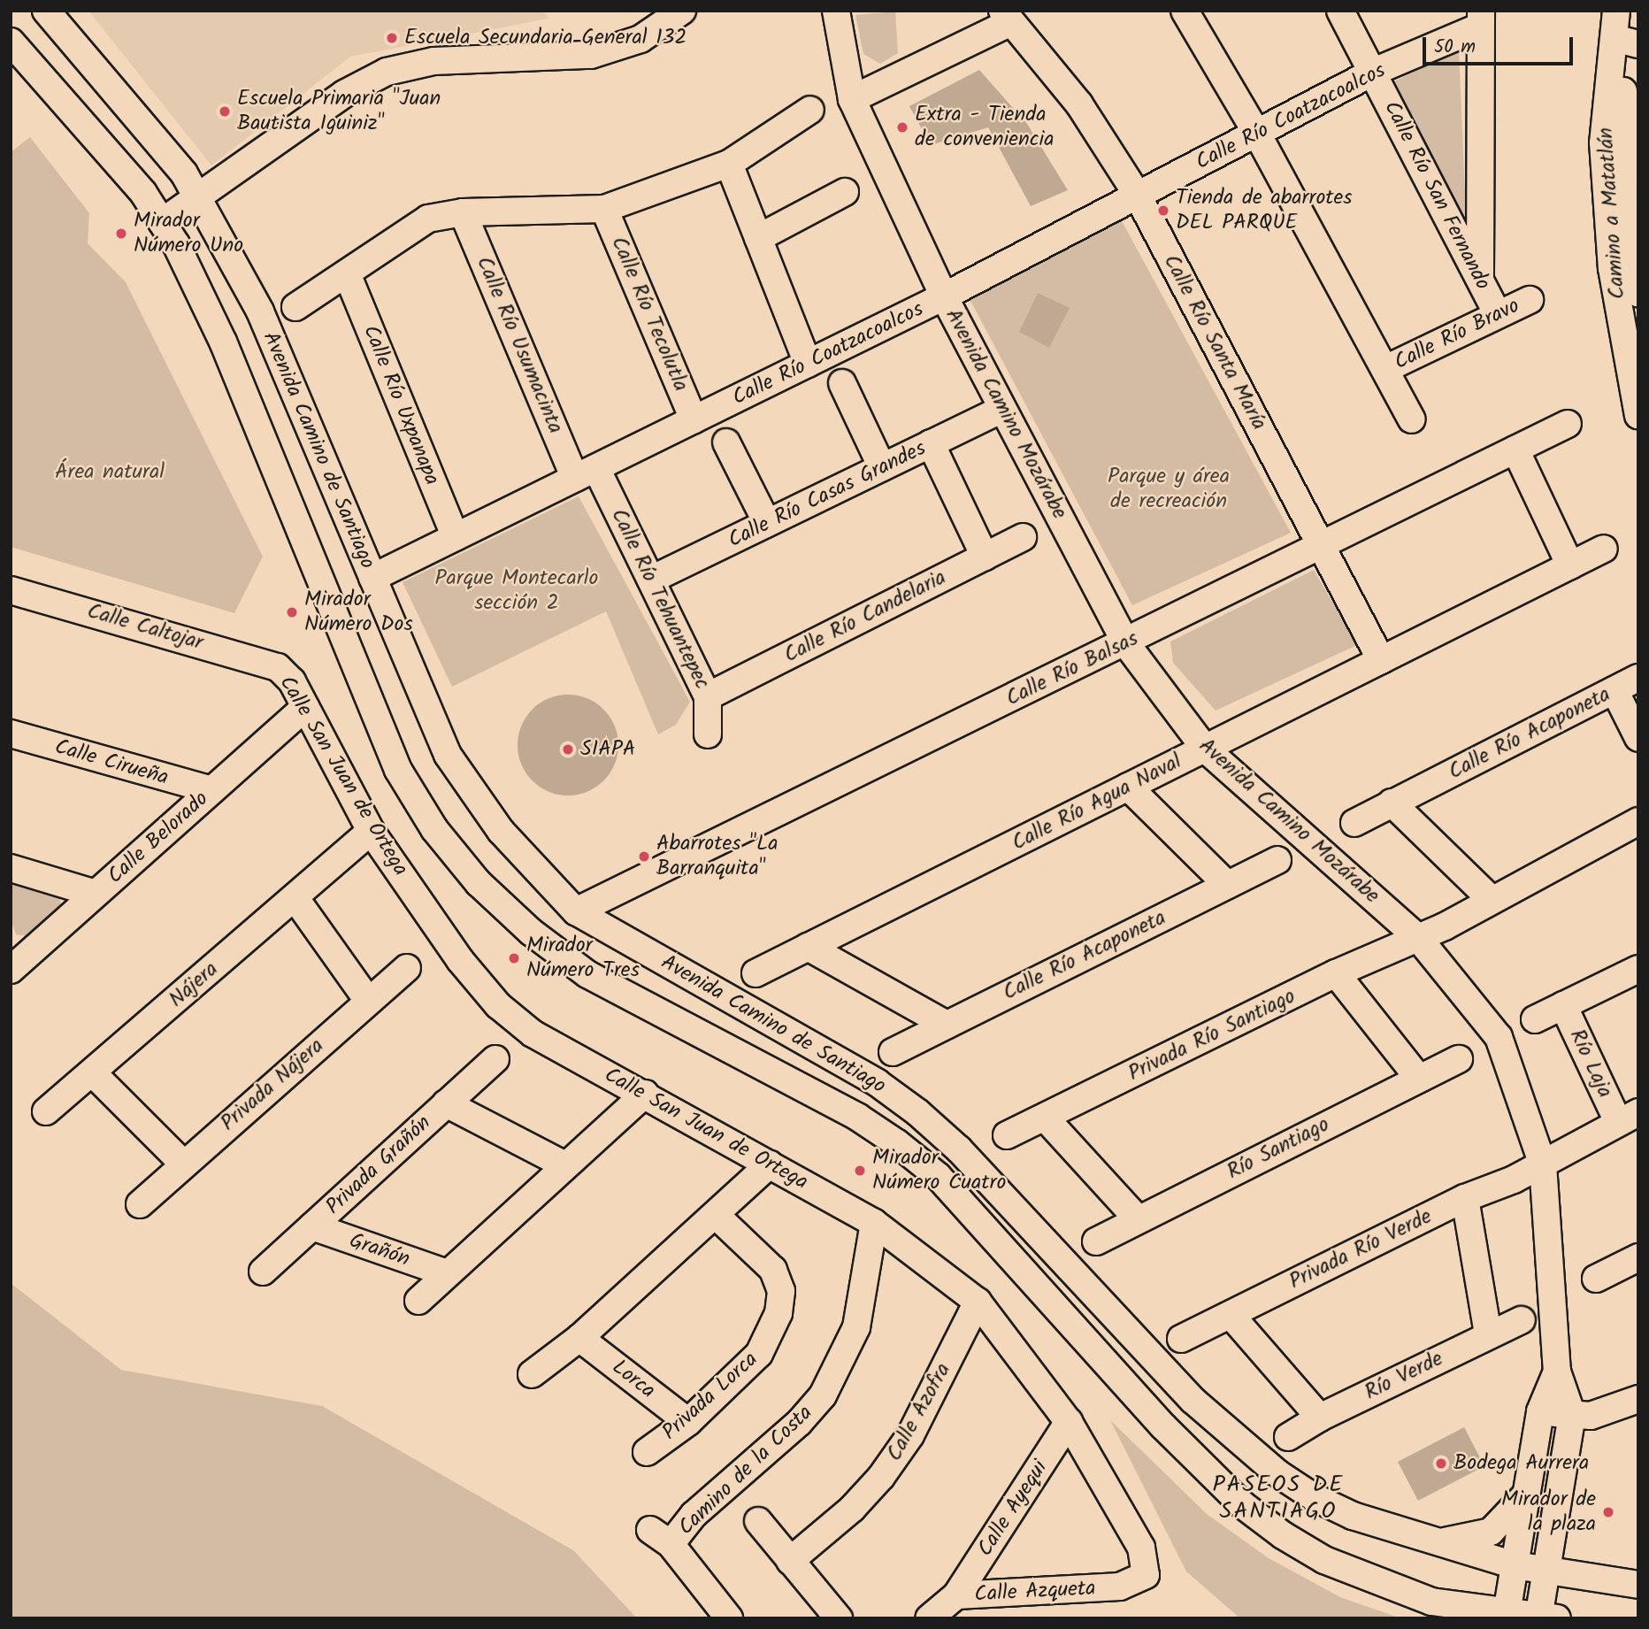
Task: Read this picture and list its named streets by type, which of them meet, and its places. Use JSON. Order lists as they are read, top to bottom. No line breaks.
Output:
{"streets":{"street":["Calle Río Coatzacoalcos","Calle Río San Fernando","Camino a Matatlán","Calle Río Tecolutla","Calle Río Bravo","Calle Río Santa María","Calle Río Usumacinta","Calle Río Uxpanapa","Avenida Camino Mozárabe","Avenida Camino de Santiago","Calle Río Casas Grandes","Calle Río Tehuantepec","Calle Río Candelaria","Calle Caltojar","Calle Río Balsas","Calle Río Acaponeta","Calle Cirueña","Calle San Juan de Ortega","Calle Río Agua Naval","Calle Belorado","Nájera","Privada Río Santiago","Río Laja","Privada Nájera","Río Santiago","Privada Grañón","Privada Río Verde","Grañón","Río Verde","Lorca","Privada Lorca","Calle Azofra","Camino de la Costa","Calle Ayequi","Calle Azqueta"]},"crossings":[["Calle Río Coatzacoalcos","Calle Río San Fernando"],["Calle Río Coatzacoalcos","Calle Río Tecolutla"],["Calle Río Coatzacoalcos","Calle Río Santa María"],["Calle Río Coatzacoalcos","Calle Río Usumacinta"],["Calle Río Coatzacoalcos","Calle Río Uxpanapa"],["Calle Río Coatzacoalcos","Avenida Camino Mozárabe"],["Calle Río Coatzacoalcos","Avenida Camino de Santiago"],["Calle Río Coatzacoalcos","Calle Río Tehuantepec"],["Calle Río San Fernando","Calle Río Bravo"],["Calle Río Santa María","Calle Río Balsas"],["Calle Río Santa María","Calle Río Agua Naval"],["Calle Río Usumacinta","Calle Río Tehuantepec"],["Avenida Camino Mozárabe","Avenida Camino de Santiago"],["Avenida Camino Mozárabe","Calle Río Casas Grandes"],["Avenida Camino Mozárabe","Calle Río Balsas"],["Avenida Camino Mozárabe","Calle Río Agua Naval"],["Avenida Camino Mozárabe","Privada Río Santiago"],["Avenida Camino Mozárabe","Río Laja"],["Avenida Camino Mozárabe","Privada Río Verde"],["Avenida Camino de Santiago","Calle Río Balsas"],["Calle Río Casas Grandes","Calle Río Tehuantepec"],["Calle Río Tehuantepec","Calle Río Candelaria"],["Calle Caltojar","Calle San Juan de Ortega"],["Calle Cirueña","Calle Belorado"],["Calle San Juan de Ortega","Calle Belorado"],["Calle San Juan de Ortega","Nájera"],["Calle San Juan de Ortega","Calle Azofra"],["Calle San Juan de Ortega","Camino de la Costa"],["Calle San Juan de Ortega","Calle Ayequi"],["Calle San Juan de Ortega","Calle Azqueta"],["Río Laja","Privada Río Verde"],["Privada Grañón","Grañón"],["Lorca","Privada Lorca"],["Calle Ayequi","Calle Azqueta"]],"districts":["PASEOS DE SANTIAGO"],"parks":["Área natural","Parque y área de recreación","Parque Montecarlo sección 2"],"places":["Escuela Secundaria General 132","Escuela Primaria \"Juan Bautista Iguiniz\"","Extra - Tienda de conveniencia","Tienda de abarrotes DEL PARQUE","Mirador Número Uno","Mirador Número Dos","SIAPA","Abarrotes \"La Barranquita\"","Mirador Número Tres","Mirador Número Cuatro","Bodega Aurrera","Mirador de la plaza"],"scale_bar":"50 m"}
